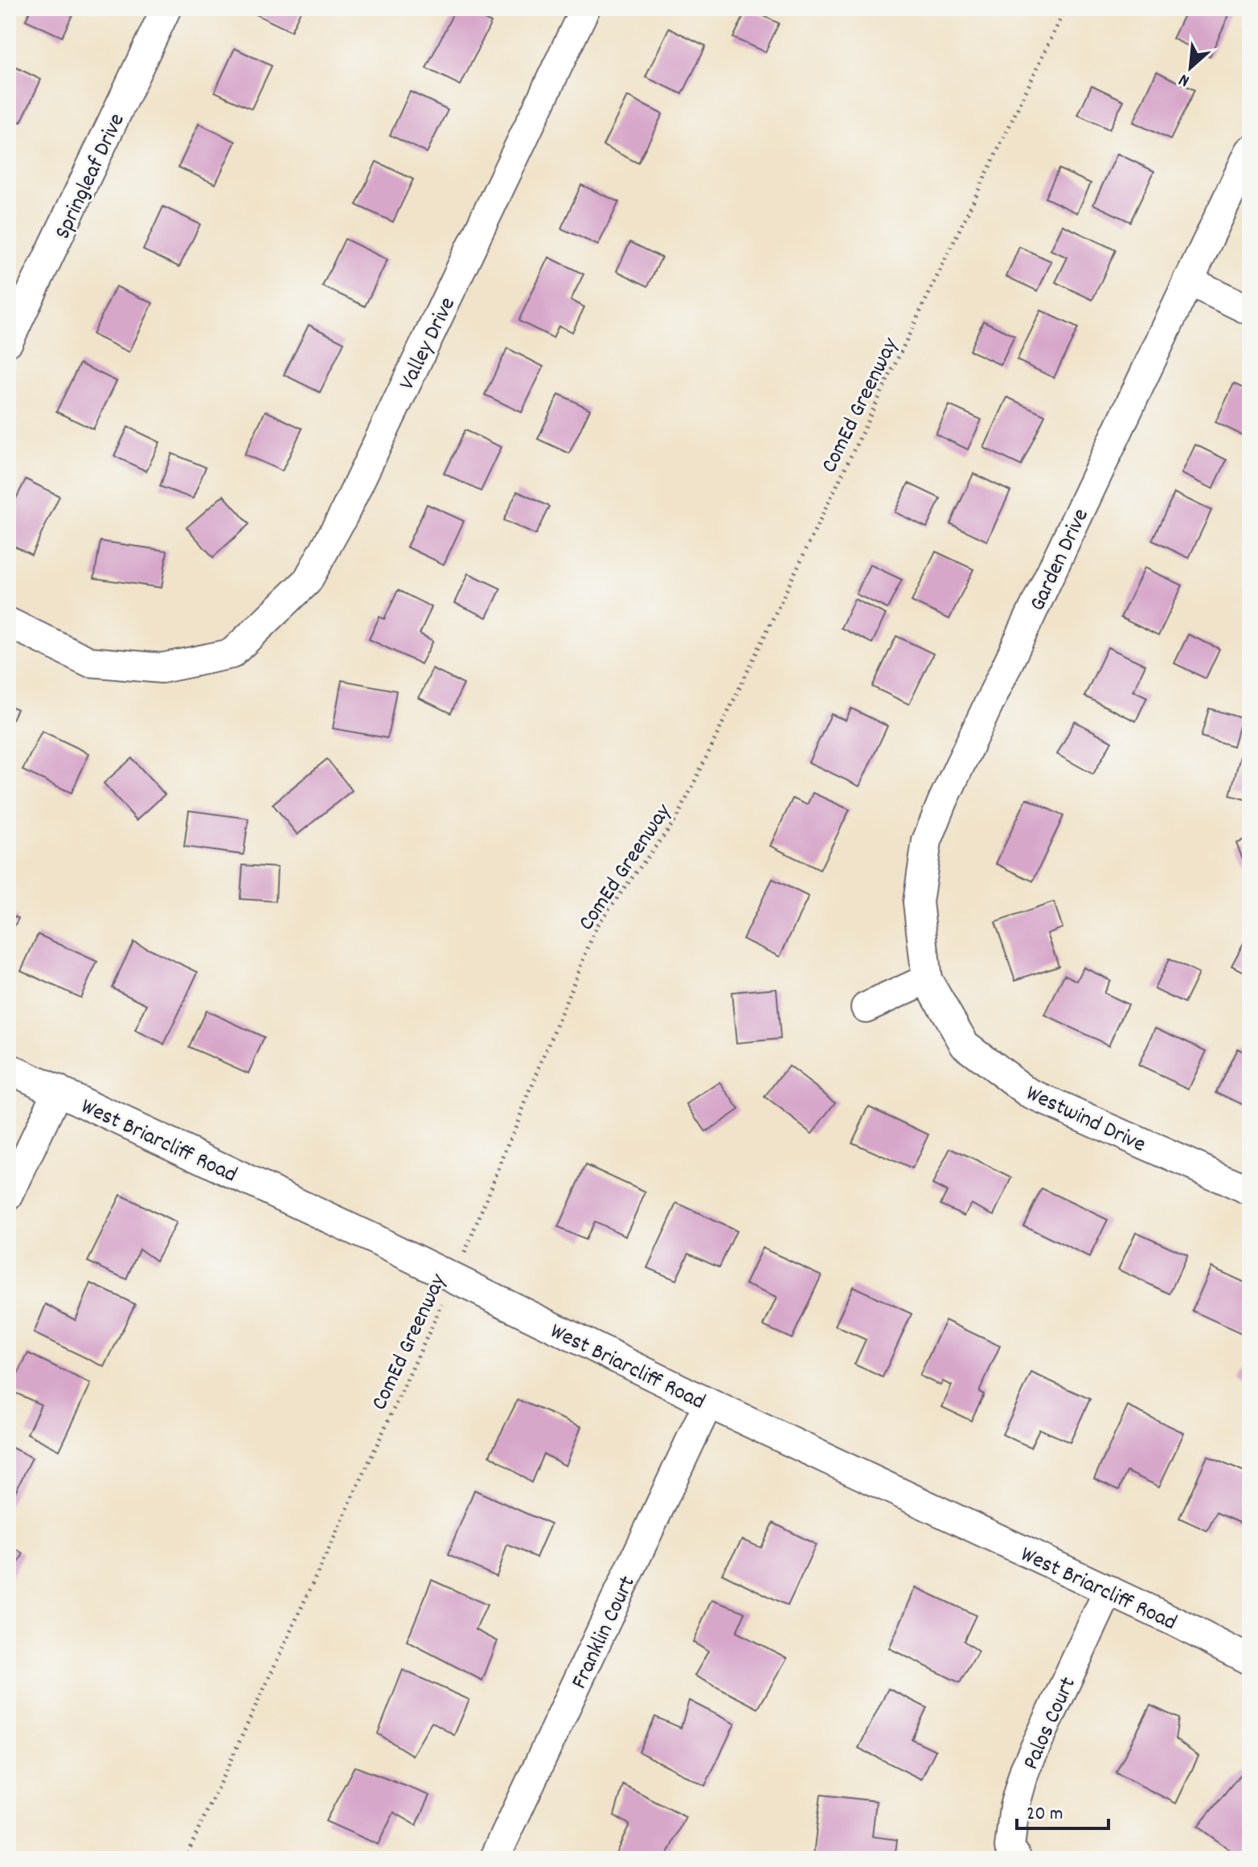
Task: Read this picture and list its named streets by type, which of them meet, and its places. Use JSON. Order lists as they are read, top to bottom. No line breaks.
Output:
{"streets":{"street":["Springleaf Drive","Valley Drive","Garden Drive","Westwind Drive","West Briarcliff Road","Franklin Court","Palos Court"],"path":["ComEd Greenway"]},"crossings":[["ComEd Greenway","West Briarcliff Road"],["Garden Drive","Westwind Drive"],["West Briarcliff Road","Franklin Court"],["West Briarcliff Road","Palos Court"]],"scale_bar":"20 m","north":"bottom left"}
